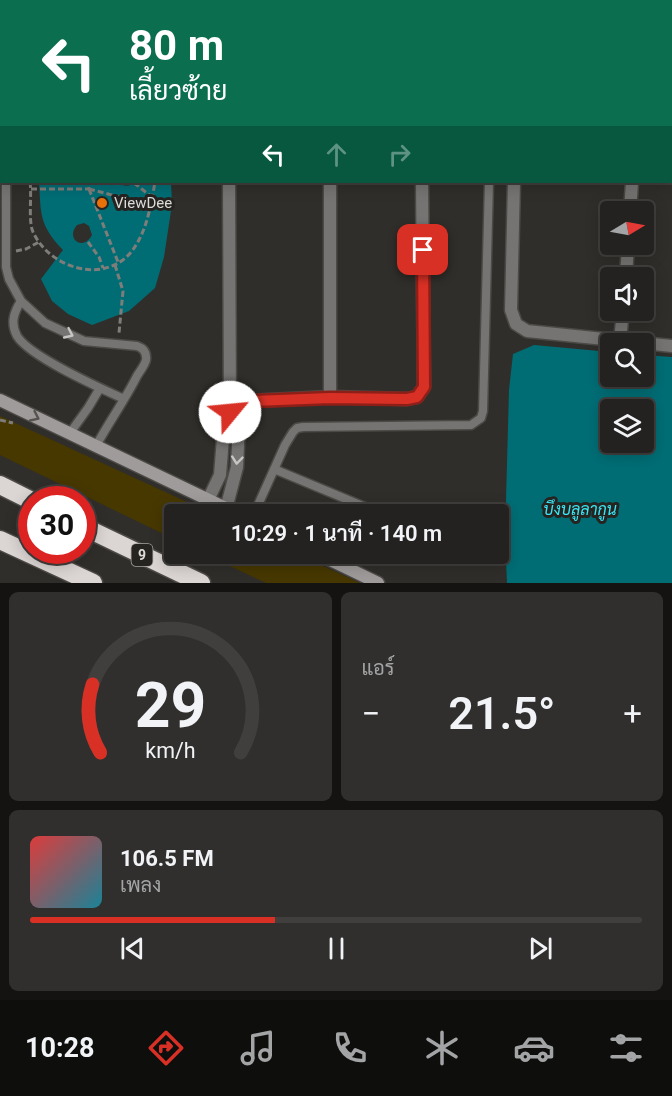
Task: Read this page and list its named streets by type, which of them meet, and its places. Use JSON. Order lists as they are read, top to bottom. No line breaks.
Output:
{"streets":{"highway":["9"]},"water":["บึงบลูลากูน"],"places":["ViewDee"],"north":"right","page":{"turn":["80 m","เลี้ยวซ้าย"],"limit":"30","trip":"10:29 · 1 นาที · 140 m","tile":"แอร์","heat":["−","21.5°","+"],"song":["106.5 FM","เพลง"],"tabs":"10:28","gauge":["29","km/h"]}}
